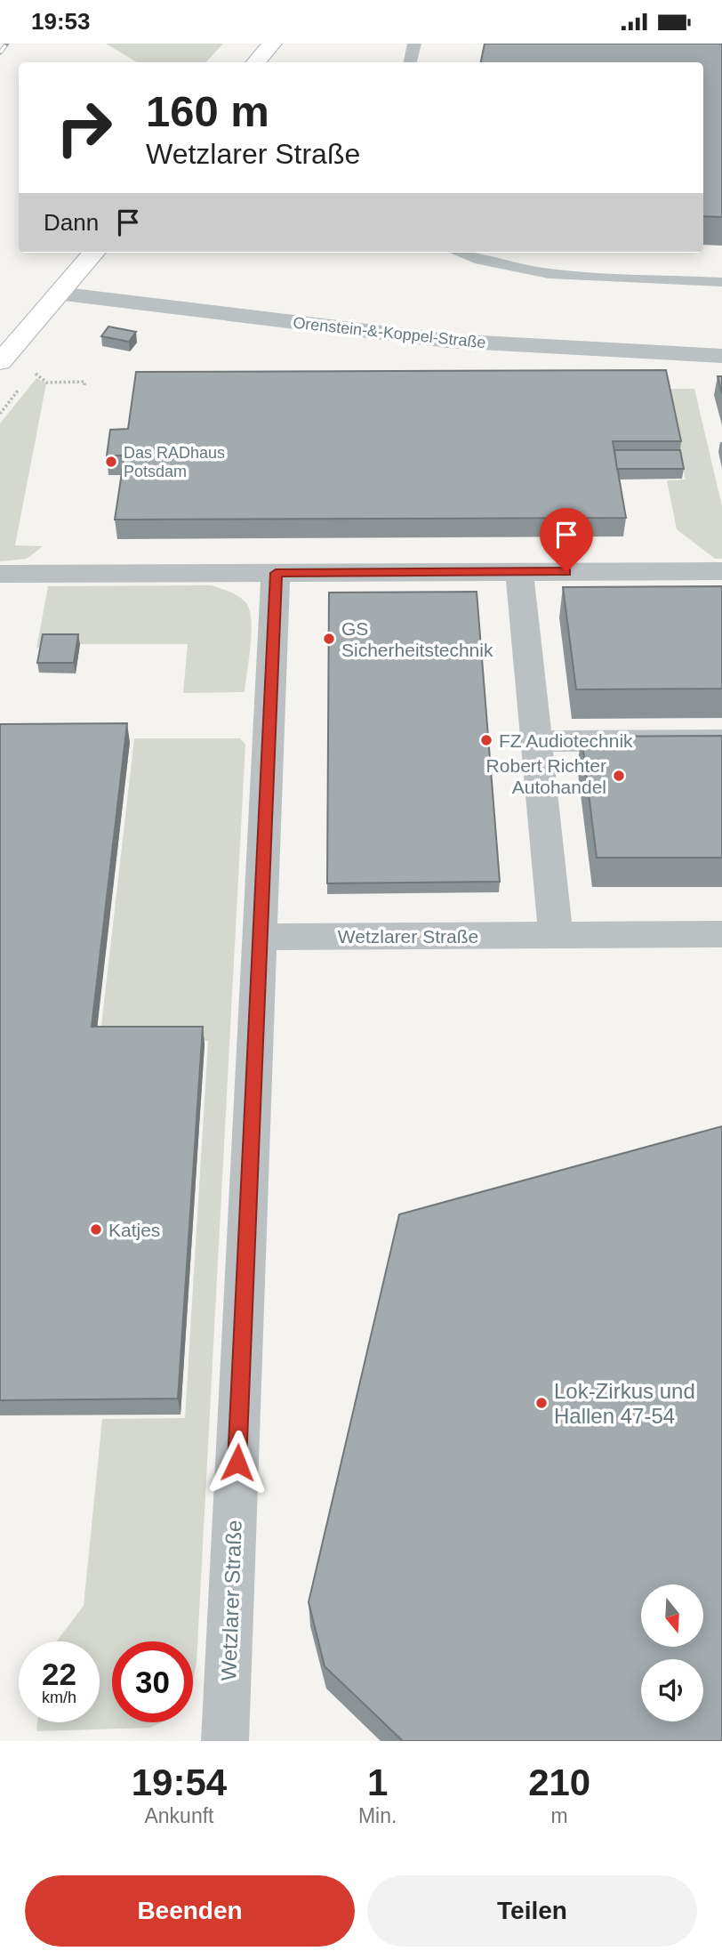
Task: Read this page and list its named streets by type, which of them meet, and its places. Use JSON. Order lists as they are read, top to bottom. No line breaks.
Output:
{"streets":{"street":["Orenstein-&-Koppel-Straße","Wetzlarer Straße"]},"places":["Das RADhaus Potsdam","GS Sicherheitstechnik","FZ Audiotechnik","Robert Richter Autohandel","Katjes","Lok-Zirkus und Hallen 47-54"],"north":"bottom","page":{"status":"19:53","turn":["160 m","Wetzlarer Straße"],"then":"Dann","speed":"22 km/h","limit":"30","eta":["19:54","Ankunft","1","Min.","210","m"],"buttons":["Beenden","Teilen"]}}
